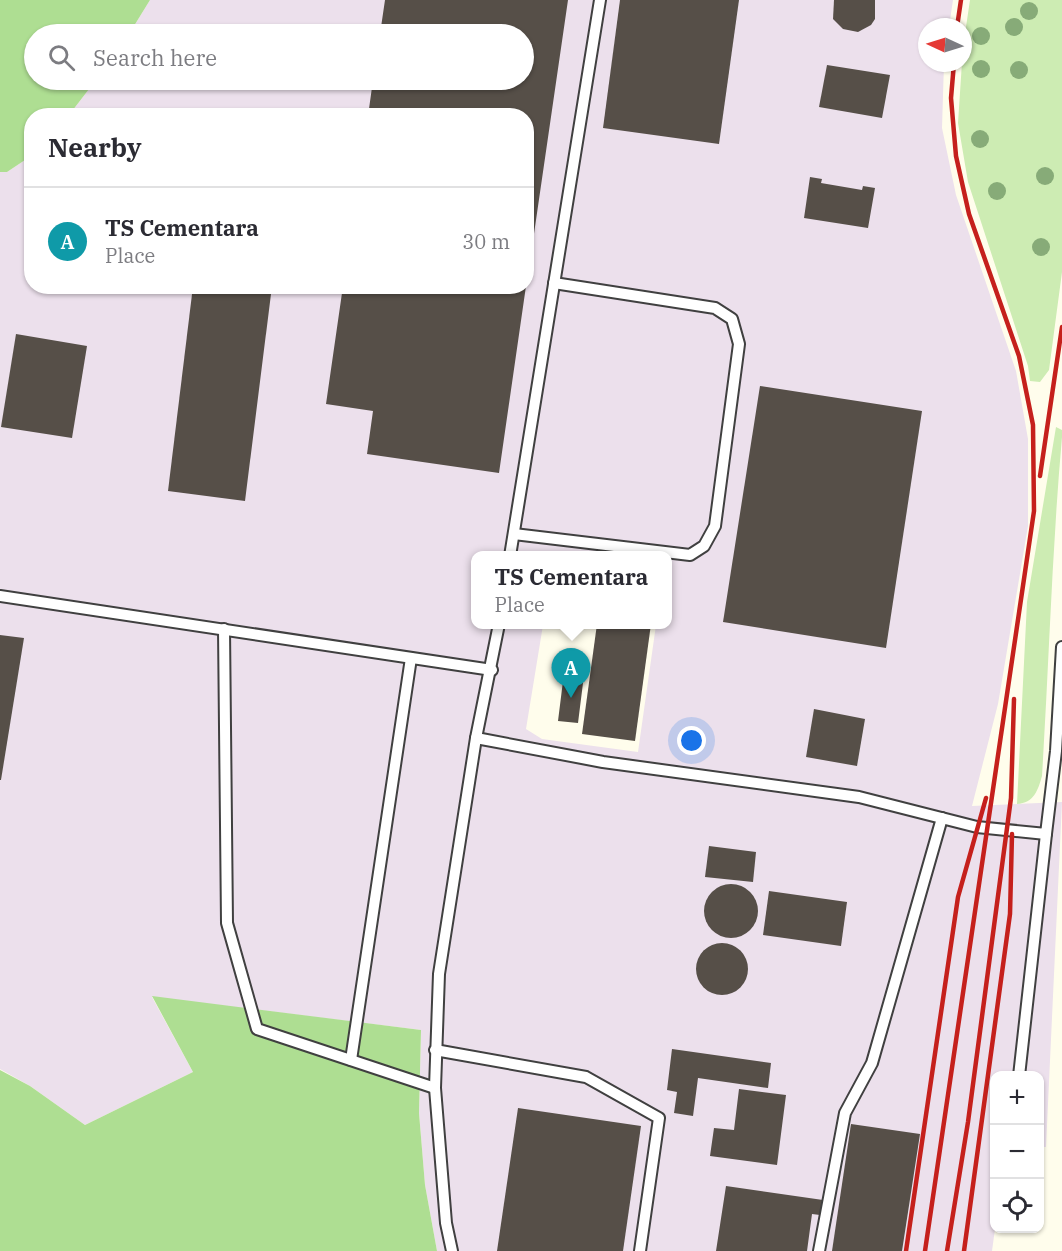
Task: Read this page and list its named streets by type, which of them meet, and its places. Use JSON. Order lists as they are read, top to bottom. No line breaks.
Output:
{"north":"left","page":{"search":"Search here","heading":"Nearby","list":[{"mark":"A","name":"TS Cementara","note":"Place","value":"30 m"}],"popup":["TS Cementara","Place"],"pins":"A","map_buttons":["+","−"]}}
